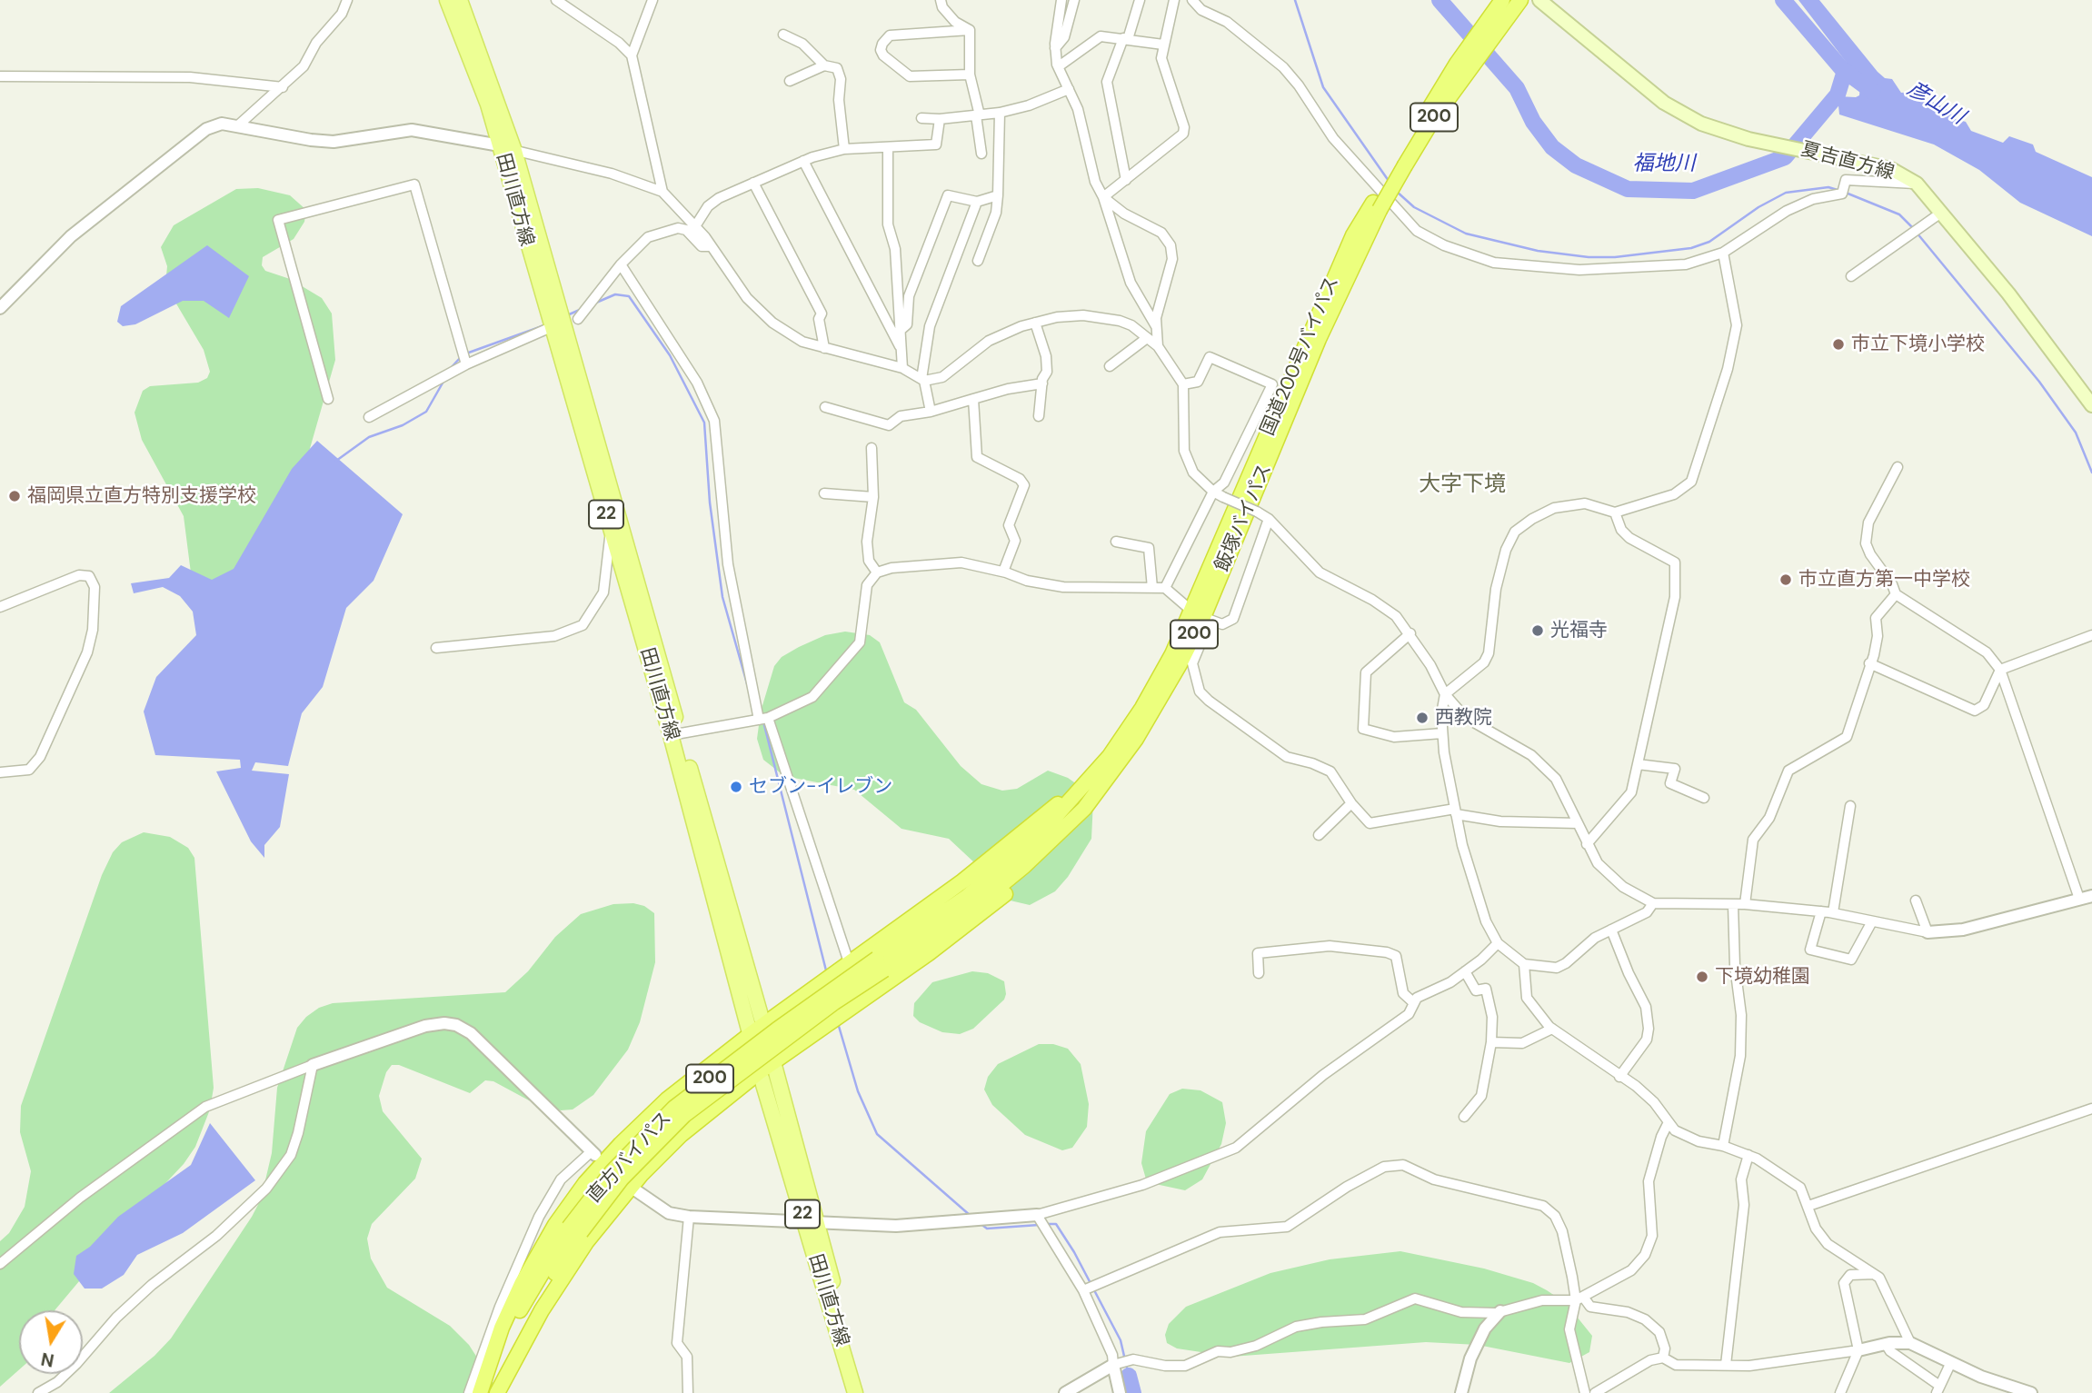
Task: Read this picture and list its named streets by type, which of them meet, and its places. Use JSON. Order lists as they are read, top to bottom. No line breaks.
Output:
{"streets":{"highway":["200","国道200号バイパス","直方バイパス"],"main road":["夏吉直方線","田川直方線","22"]},"crossings":[["200","国道200号バイパス"],["200","直方バイパス"],["国道200号バイパス","直方バイパス"]],"districts":["大字下境"],"water":["彦山川","福地川"],"places":["市立下境小学校","福岡県立直方特別支援学校","市立直方第一中学校","光福寺","西教院","セブン-イレブン","下境幼稚園"],"north":"bottom"}
